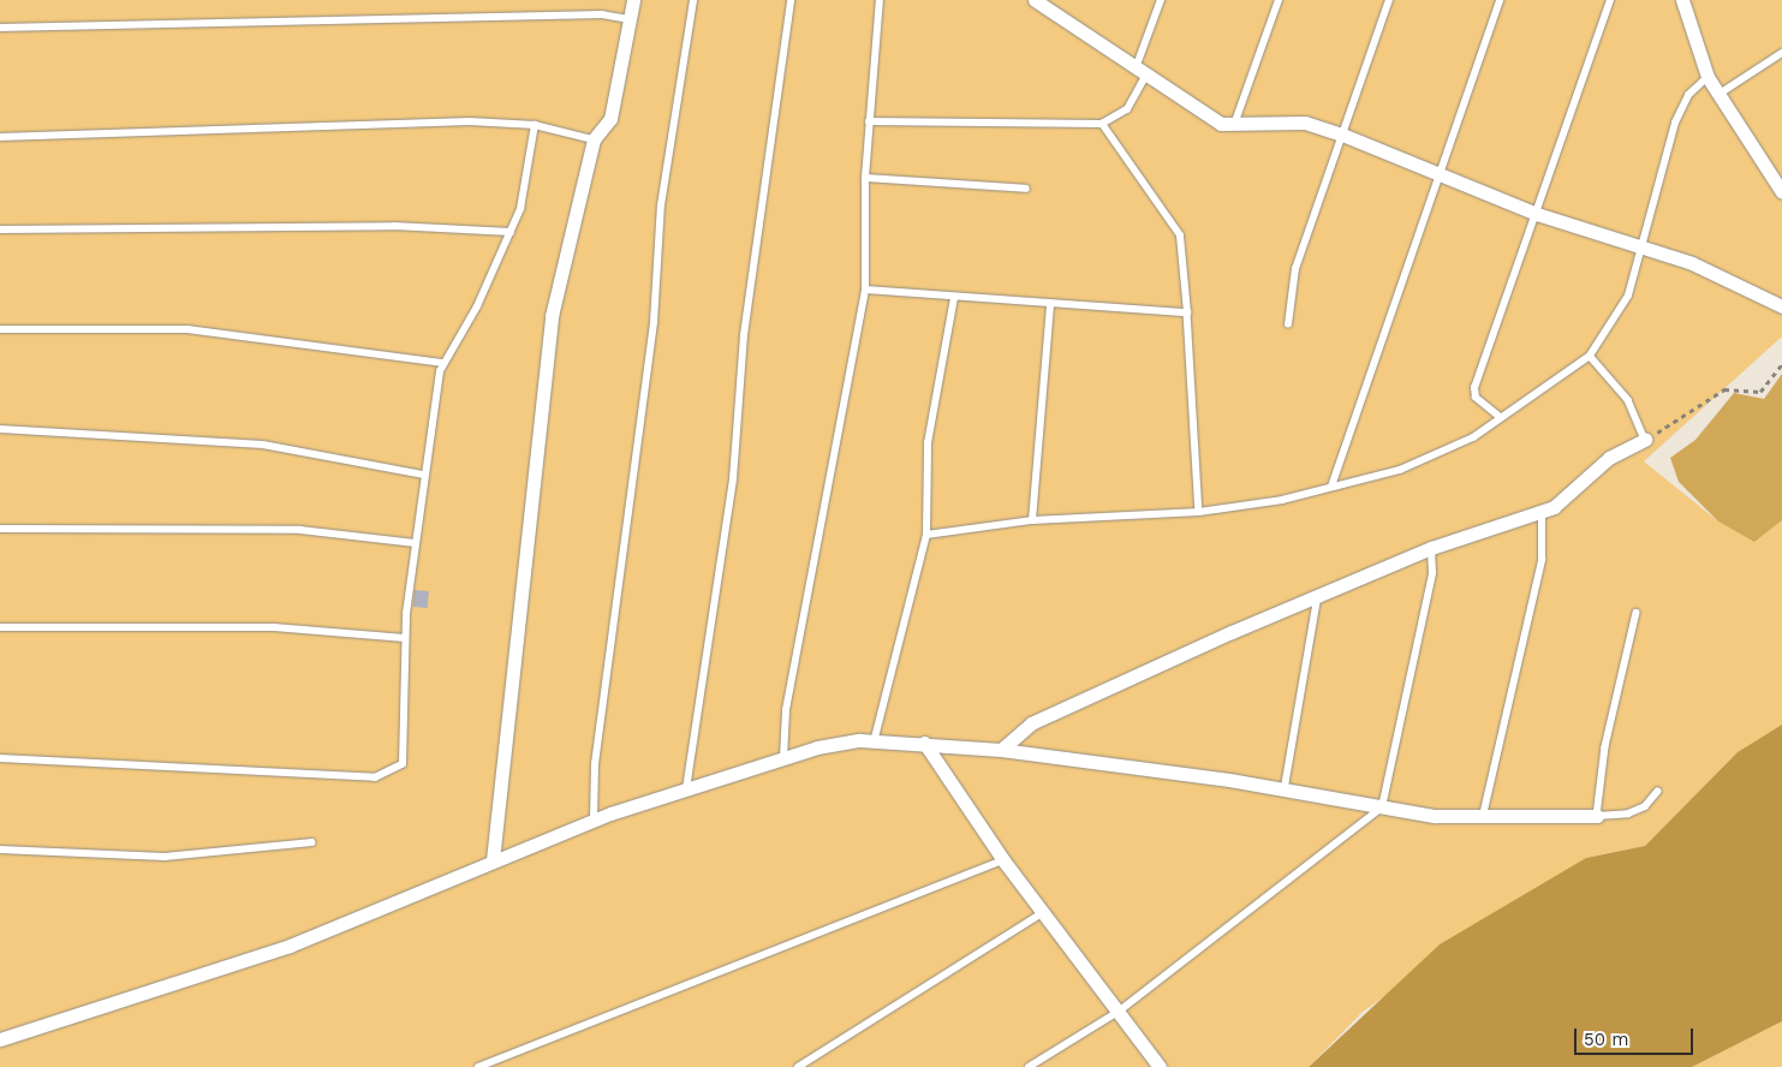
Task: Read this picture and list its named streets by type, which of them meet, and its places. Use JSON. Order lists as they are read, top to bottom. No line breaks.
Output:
{"scale_bar":"50 m"}
